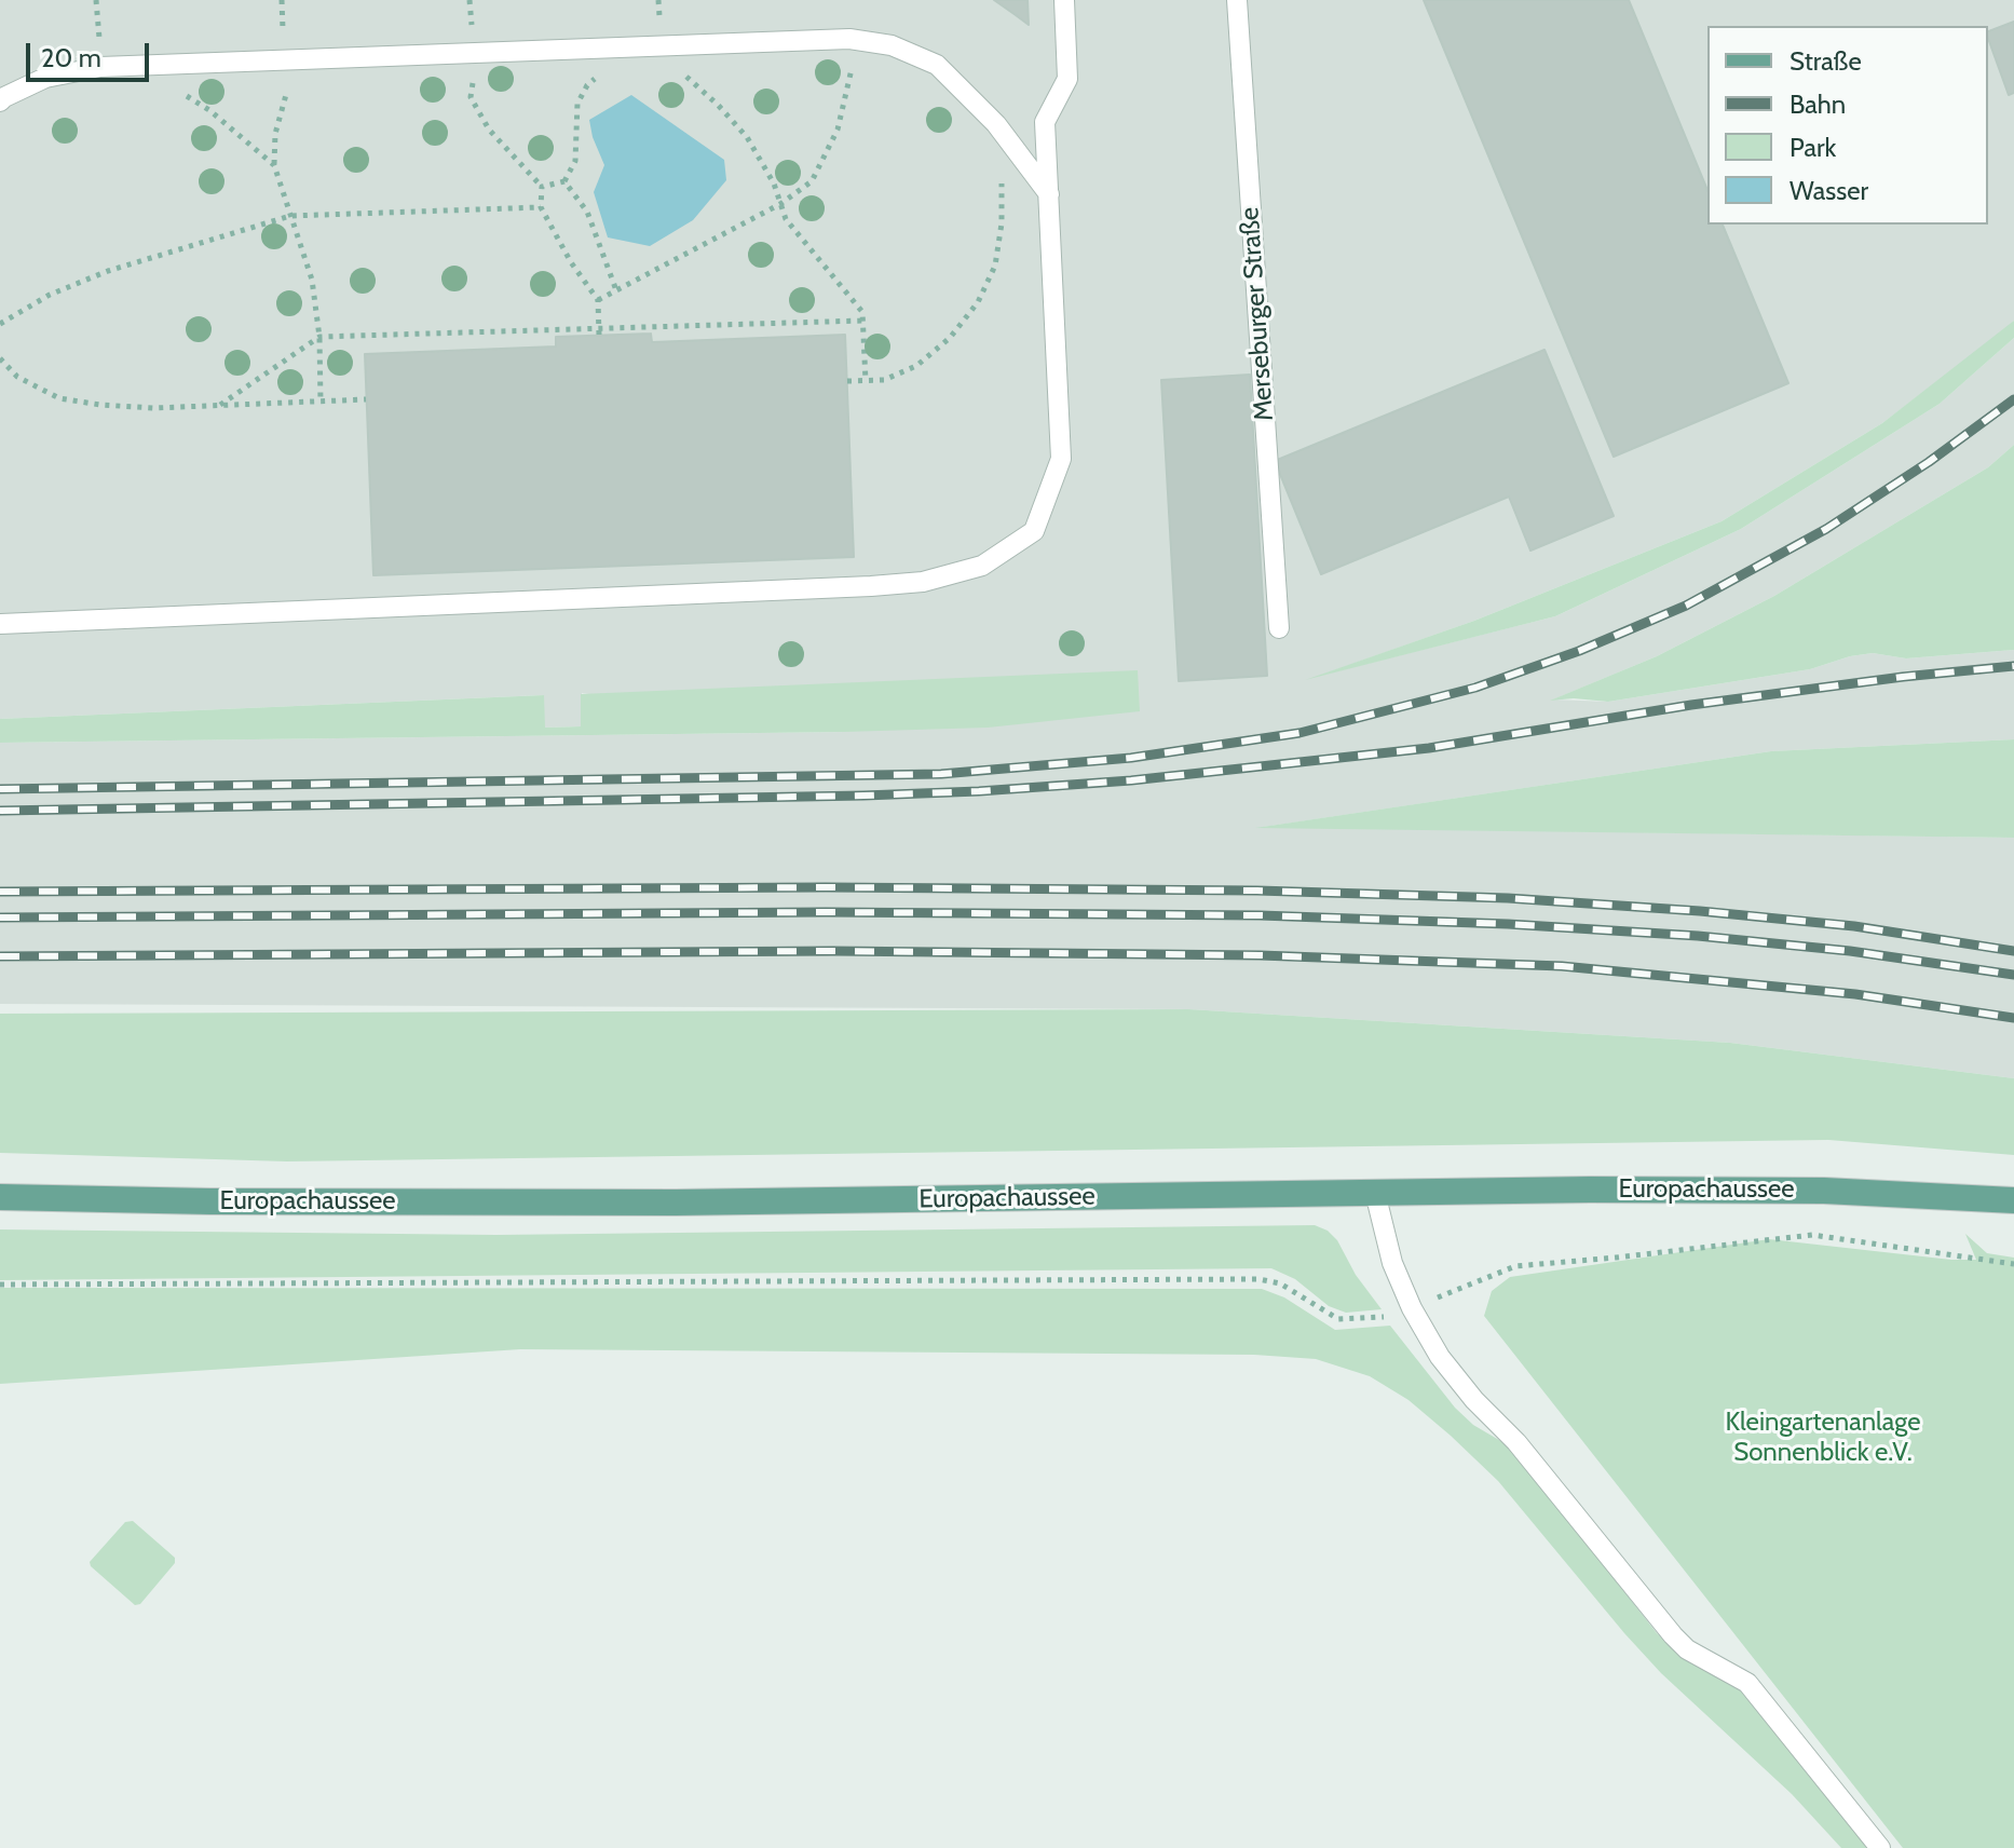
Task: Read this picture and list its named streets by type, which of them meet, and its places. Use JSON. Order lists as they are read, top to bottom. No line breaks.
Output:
{"streets":{"main road":["Europachaussee"],"lane":["Merseburger Straße"]},"parks":["Kleingartenanlage Sonnenblick e.V."],"legend":["Straße","Bahn","Park","Wasser"],"scale_bar":"20 m"}
